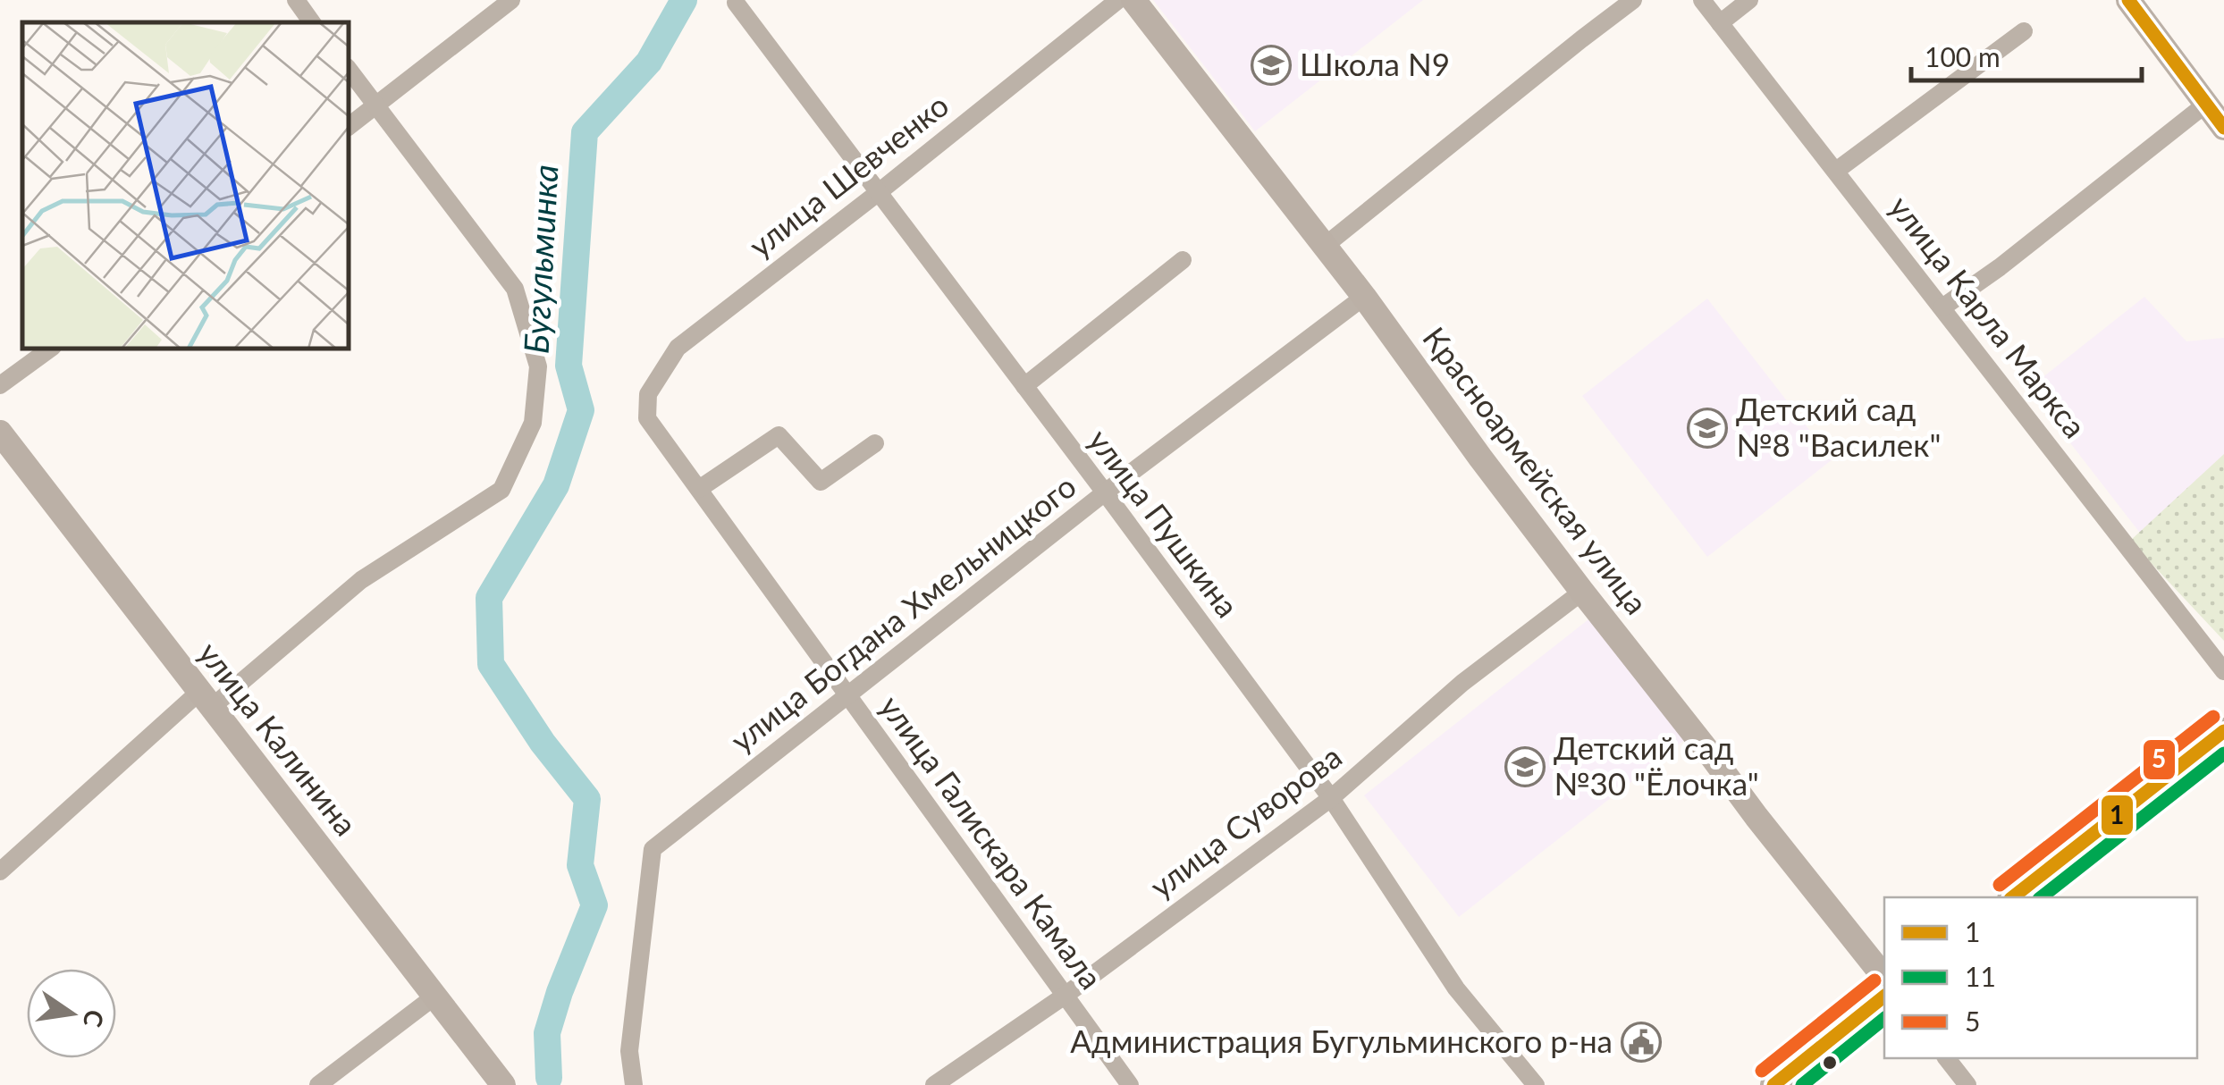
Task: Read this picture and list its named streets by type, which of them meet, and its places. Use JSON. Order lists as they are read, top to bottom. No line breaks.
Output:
{"streets":{"street":["улица Шевченко","улица Карла Маркса","Красноармейская улица","улица Пушкина","улица Богдана Хмельницкого","улица Калинина","улица Суворова","улица Галискара Камала"]},"crossings":[["улица Шевченко","улица Пушкина"],["улица Шевченко","улица Галискара Камала"],["Красноармейская улица","улица Богдана Хмельницкого"],["Красноармейская улица","улица Суворова"],["улица Пушкина","улица Богдана Хмельницкого"],["улица Пушкина","улица Суворова"],["улица Богдана Хмельницкого","улица Галискара Камала"],["улица Суворова","улица Галискара Камала"]],"water":["Бугульминка"],"places":{"school or university":["Школа N9","Детский сад №8 \"Василек\"","Детский сад №30 \"Ёлочка\""],"public building":["Администрация Бугульминского р-на"]},"lines":["transit line 1","transit line 5","transit line 11"],"legend":["1","11","5"],"scale_bar":"100 m","north":"right"}
